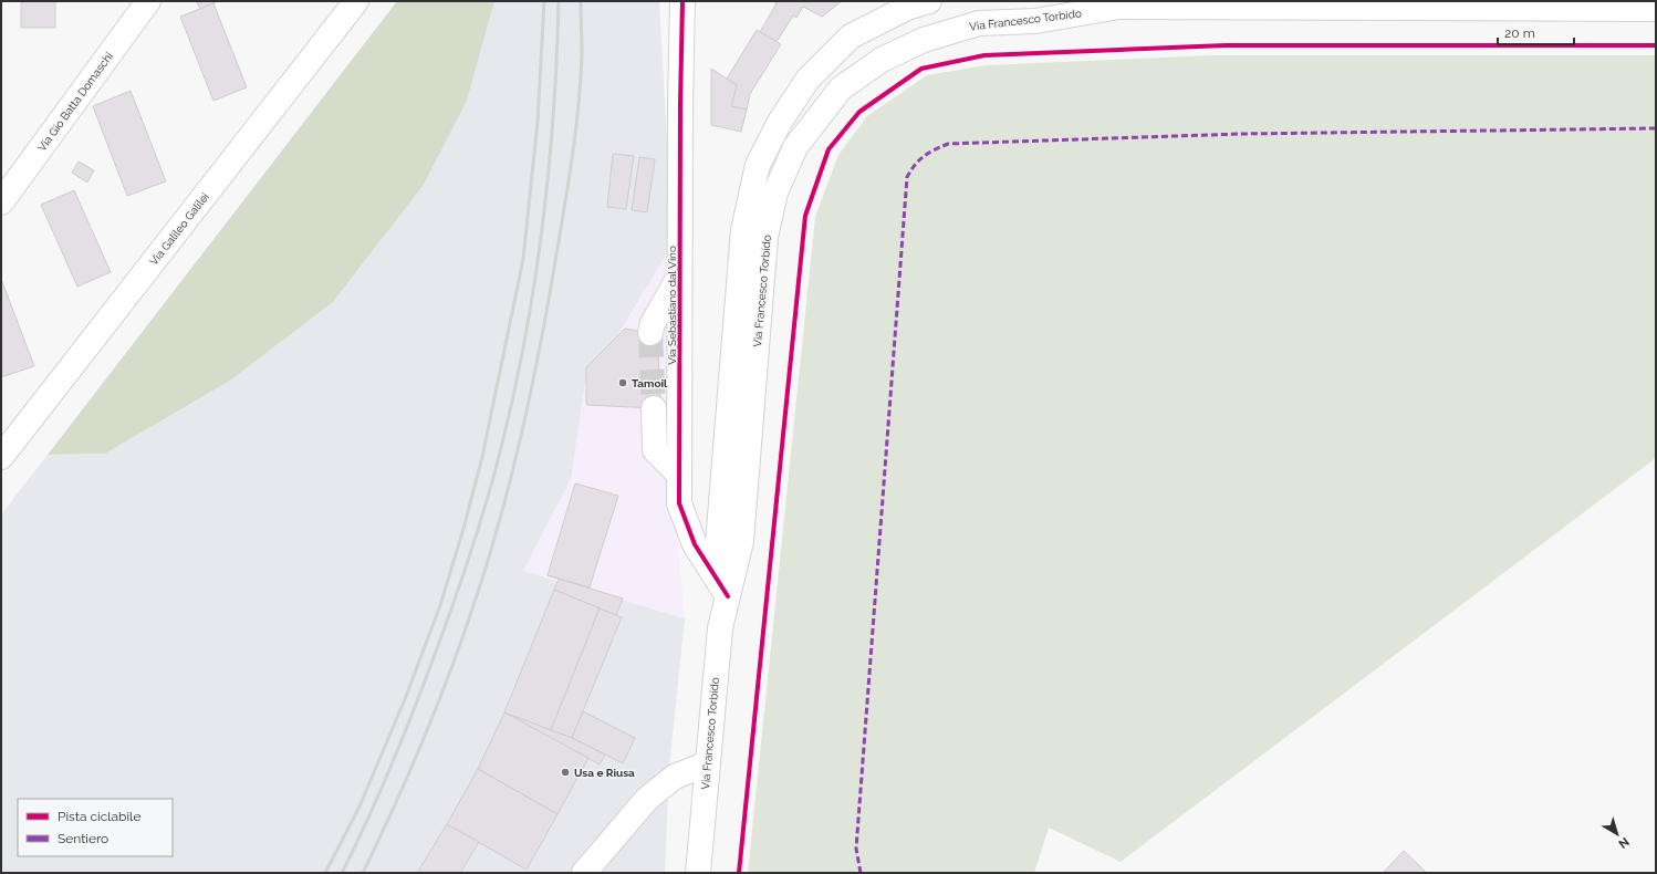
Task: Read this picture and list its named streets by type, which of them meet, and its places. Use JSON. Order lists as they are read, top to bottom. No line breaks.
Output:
{"streets":{"main road":["Via Francesco Torbido","Via Gio Batta Domaschi","Via Galileo Galilei","Via Sebastiano dal Vino"]},"crossings":[["Via Francesco Torbido","Via Sebastiano dal Vino"]],"places":["Tamoil","Usa e Riusa"],"legend":["Pista ciclabile","Sentiero"],"scale_bar":"20 m","north":"bottom right"}
